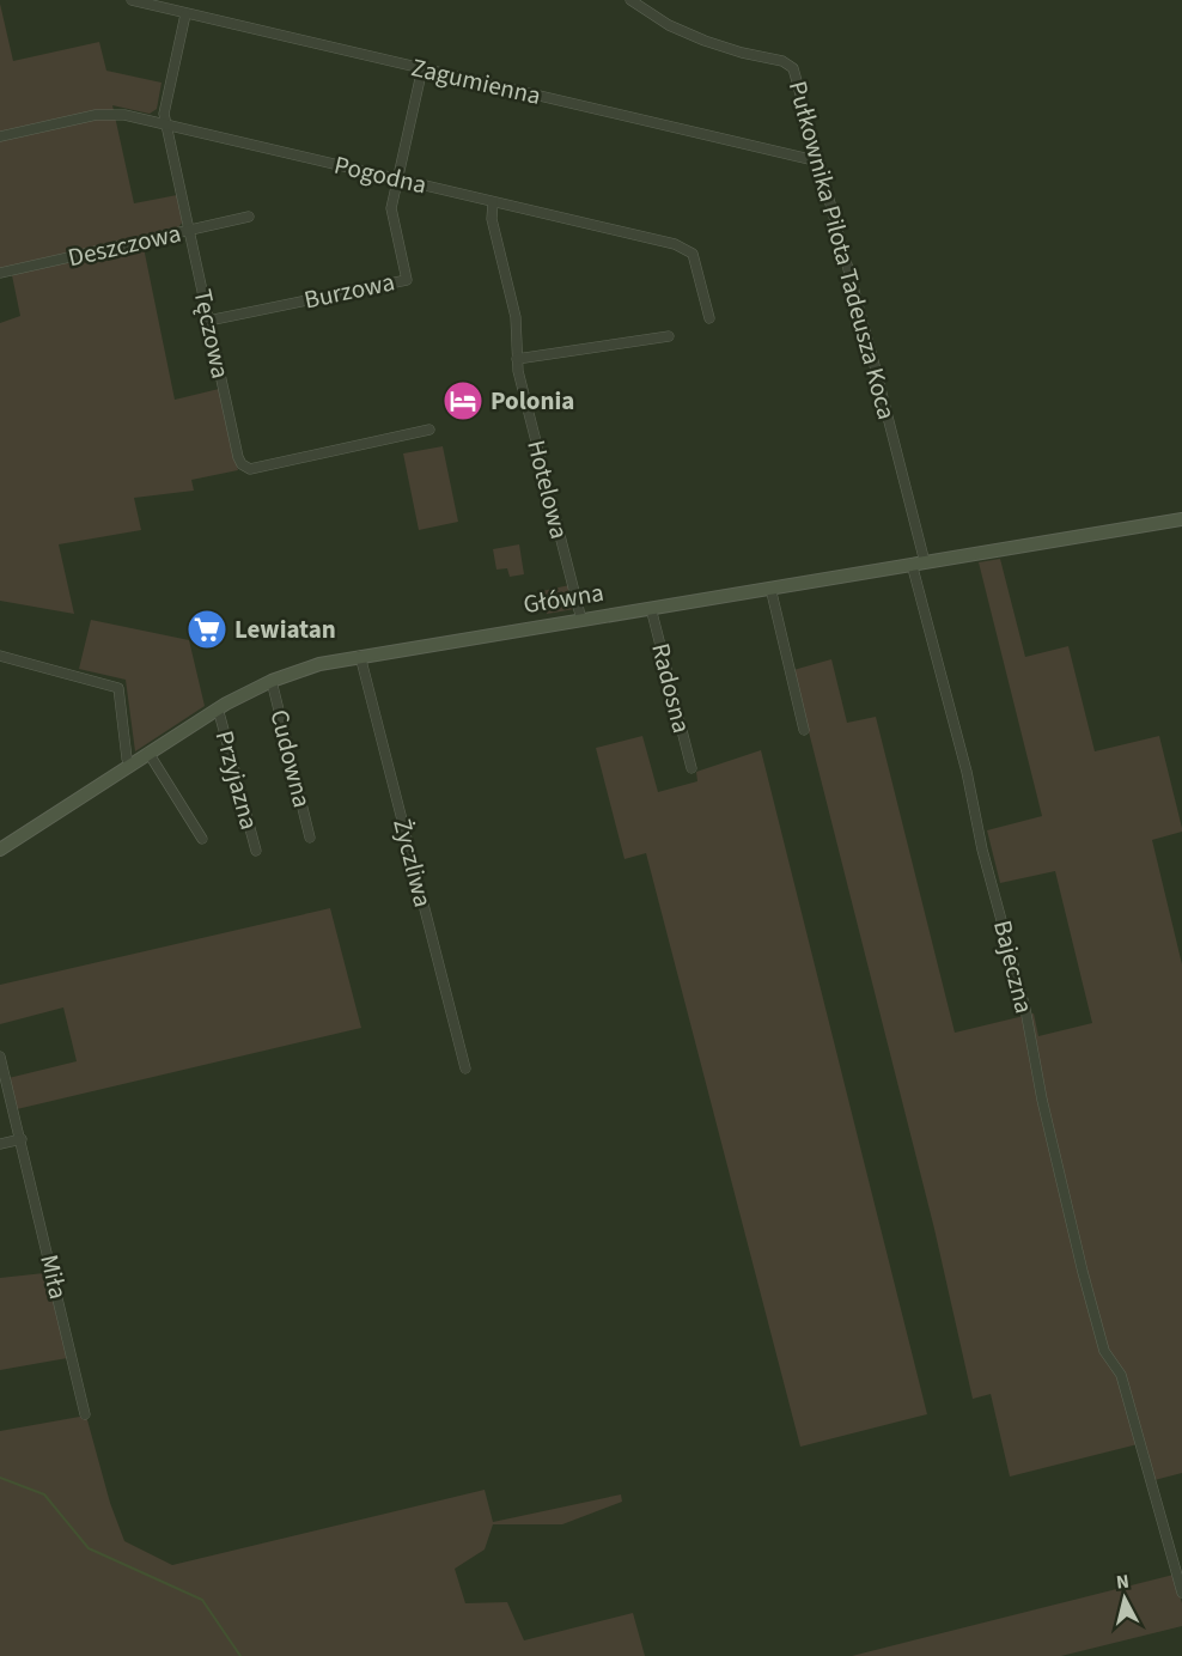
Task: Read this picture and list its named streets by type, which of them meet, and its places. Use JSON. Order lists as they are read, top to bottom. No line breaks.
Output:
{"streets":{"street":["Zagumienna","Pogodna","Deszczowa","Pułkownika Pilota Tadeusza Koca","Burzowa","Tęczowa","Hotelowa","Główna","Radosna","Cudowna","Przyjazna","Życzliwa","Bajeczna","Miła"]},"crossings":[["Zagumienna","Pułkownika Pilota Tadeusza Koca"],["Zagumienna","Burzowa"],["Zagumienna","Tęczowa"],["Pogodna","Burzowa"],["Pogodna","Tęczowa"],["Pogodna","Hotelowa"],["Deszczowa","Tęczowa"],["Pułkownika Pilota Tadeusza Koca","Główna"],["Pułkownika Pilota Tadeusza Koca","Bajeczna"],["Burzowa","Tęczowa"],["Hotelowa","Główna"],["Główna","Radosna"],["Główna","Cudowna"],["Główna","Przyjazna"],["Główna","Życzliwa"],["Główna","Bajeczna"]],"places":{"hotel":["Polonia"],"supermarket":["Lewiatan"]},"north":"top"}
